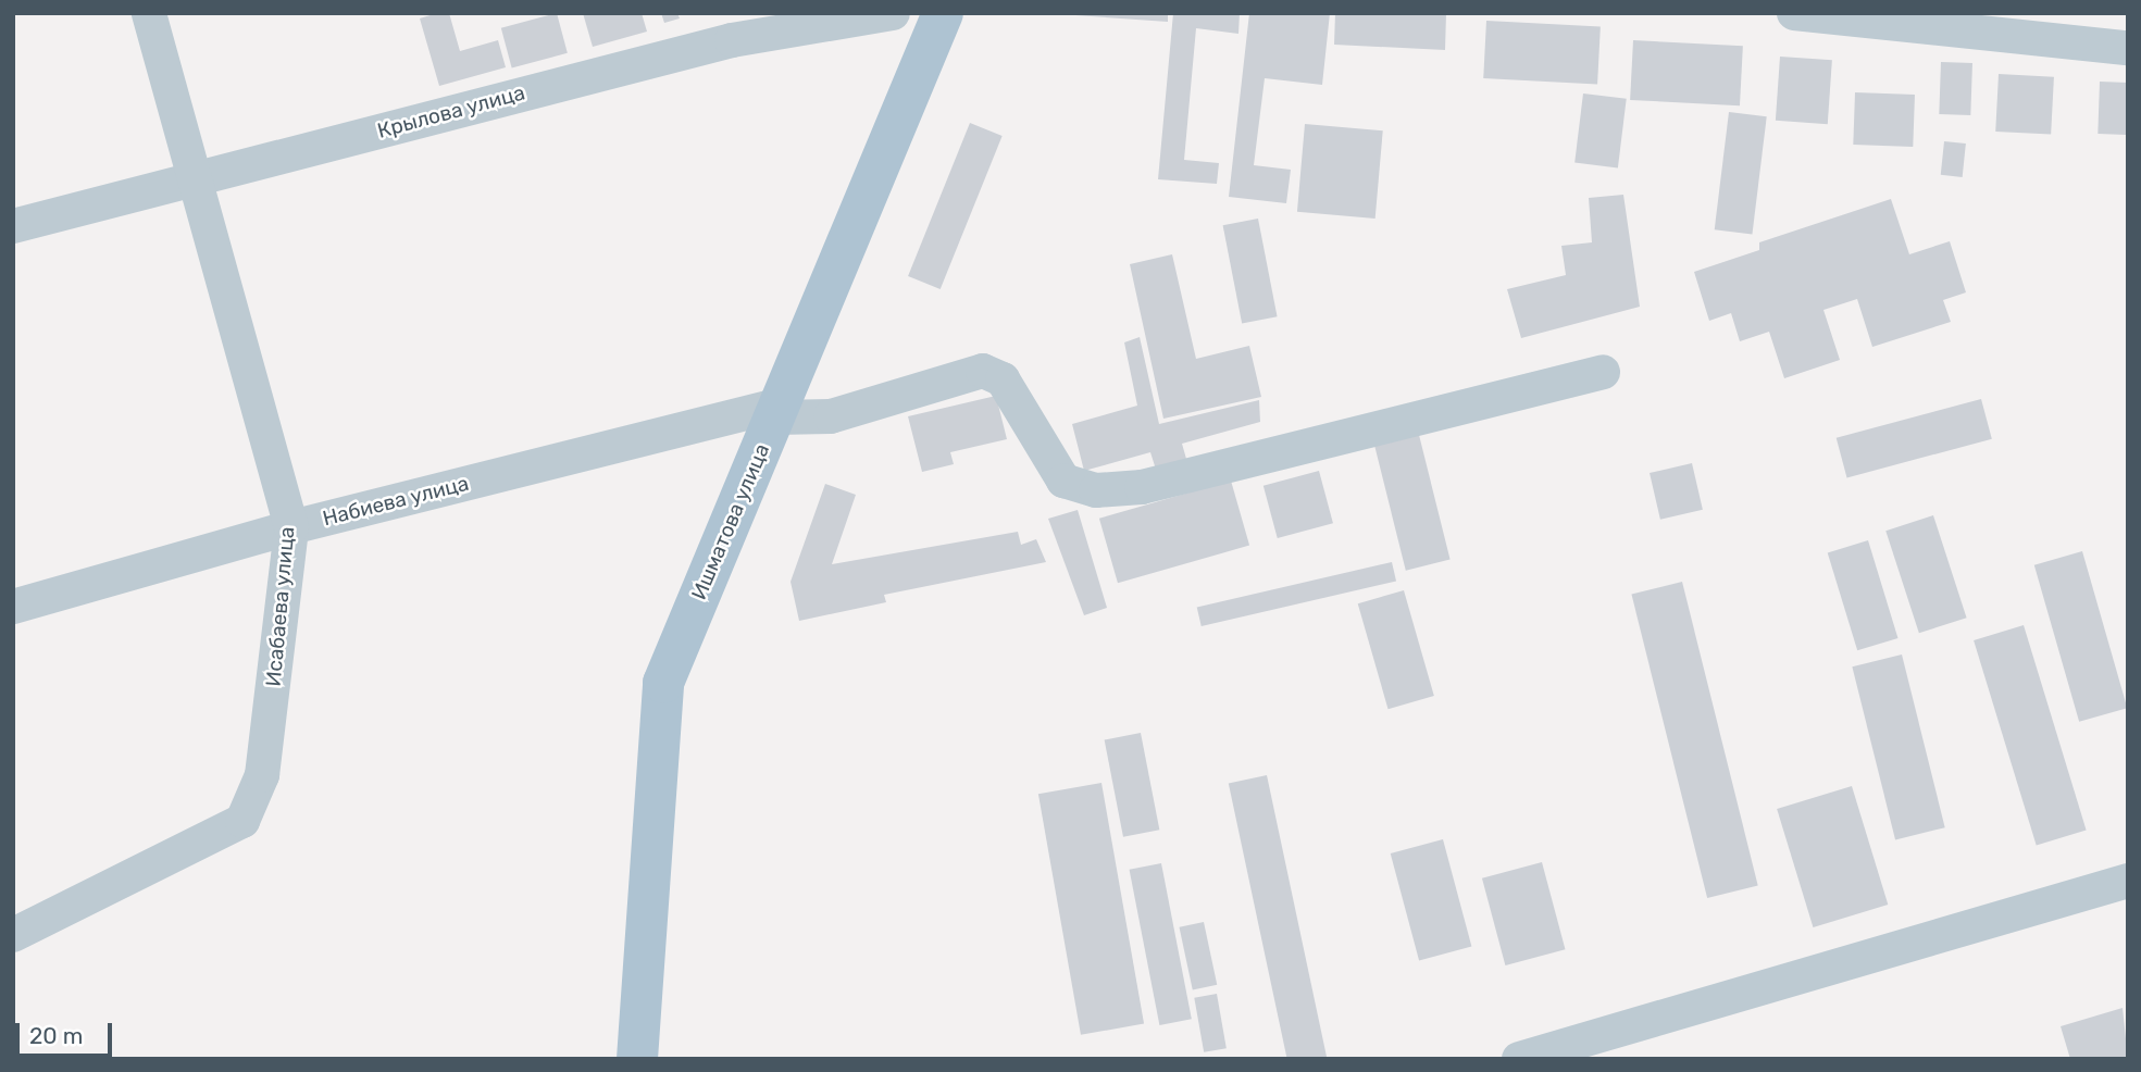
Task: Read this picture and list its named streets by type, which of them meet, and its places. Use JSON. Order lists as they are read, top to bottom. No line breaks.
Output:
{"streets":{"main road":["Ишматова улица"],"street":["Крылова улица","Набиева улица","Исабаева улица"]},"crossings":[["Крылова улица","Исабаева улица"],["Набиева улица","Ишматова улица"],["Набиева улица","Исабаева улица"]],"scale_bar":"20 m"}
